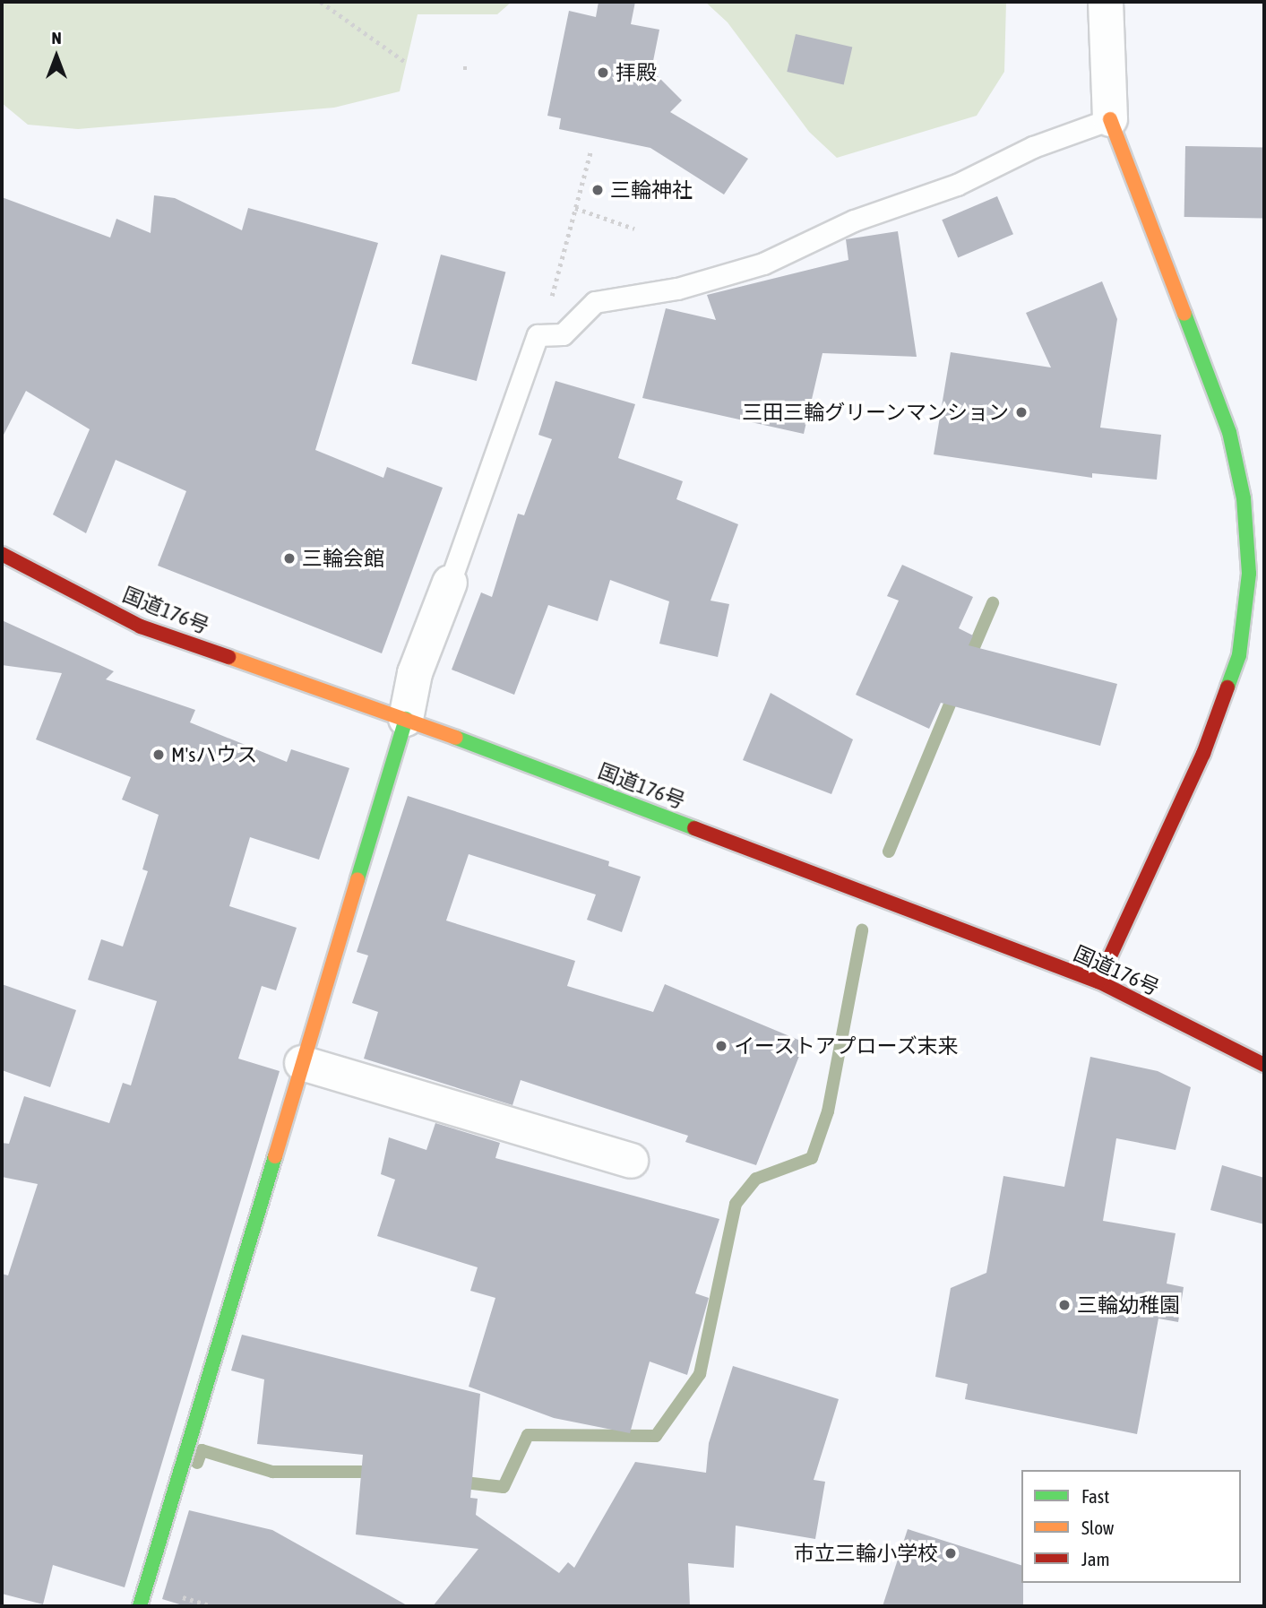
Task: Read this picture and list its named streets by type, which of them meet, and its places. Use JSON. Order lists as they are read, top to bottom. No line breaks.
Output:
{"streets":{"main road":["国道176号"]},"places":["拝殿","三輪神社","三田三輪グリーンマンション","三輪会館","M'sハウス","イーストアプローズ末来","三輪幼稚園","市立三輪小学校"],"legend":["Fast","Slow","Jam"],"north":"top"}
